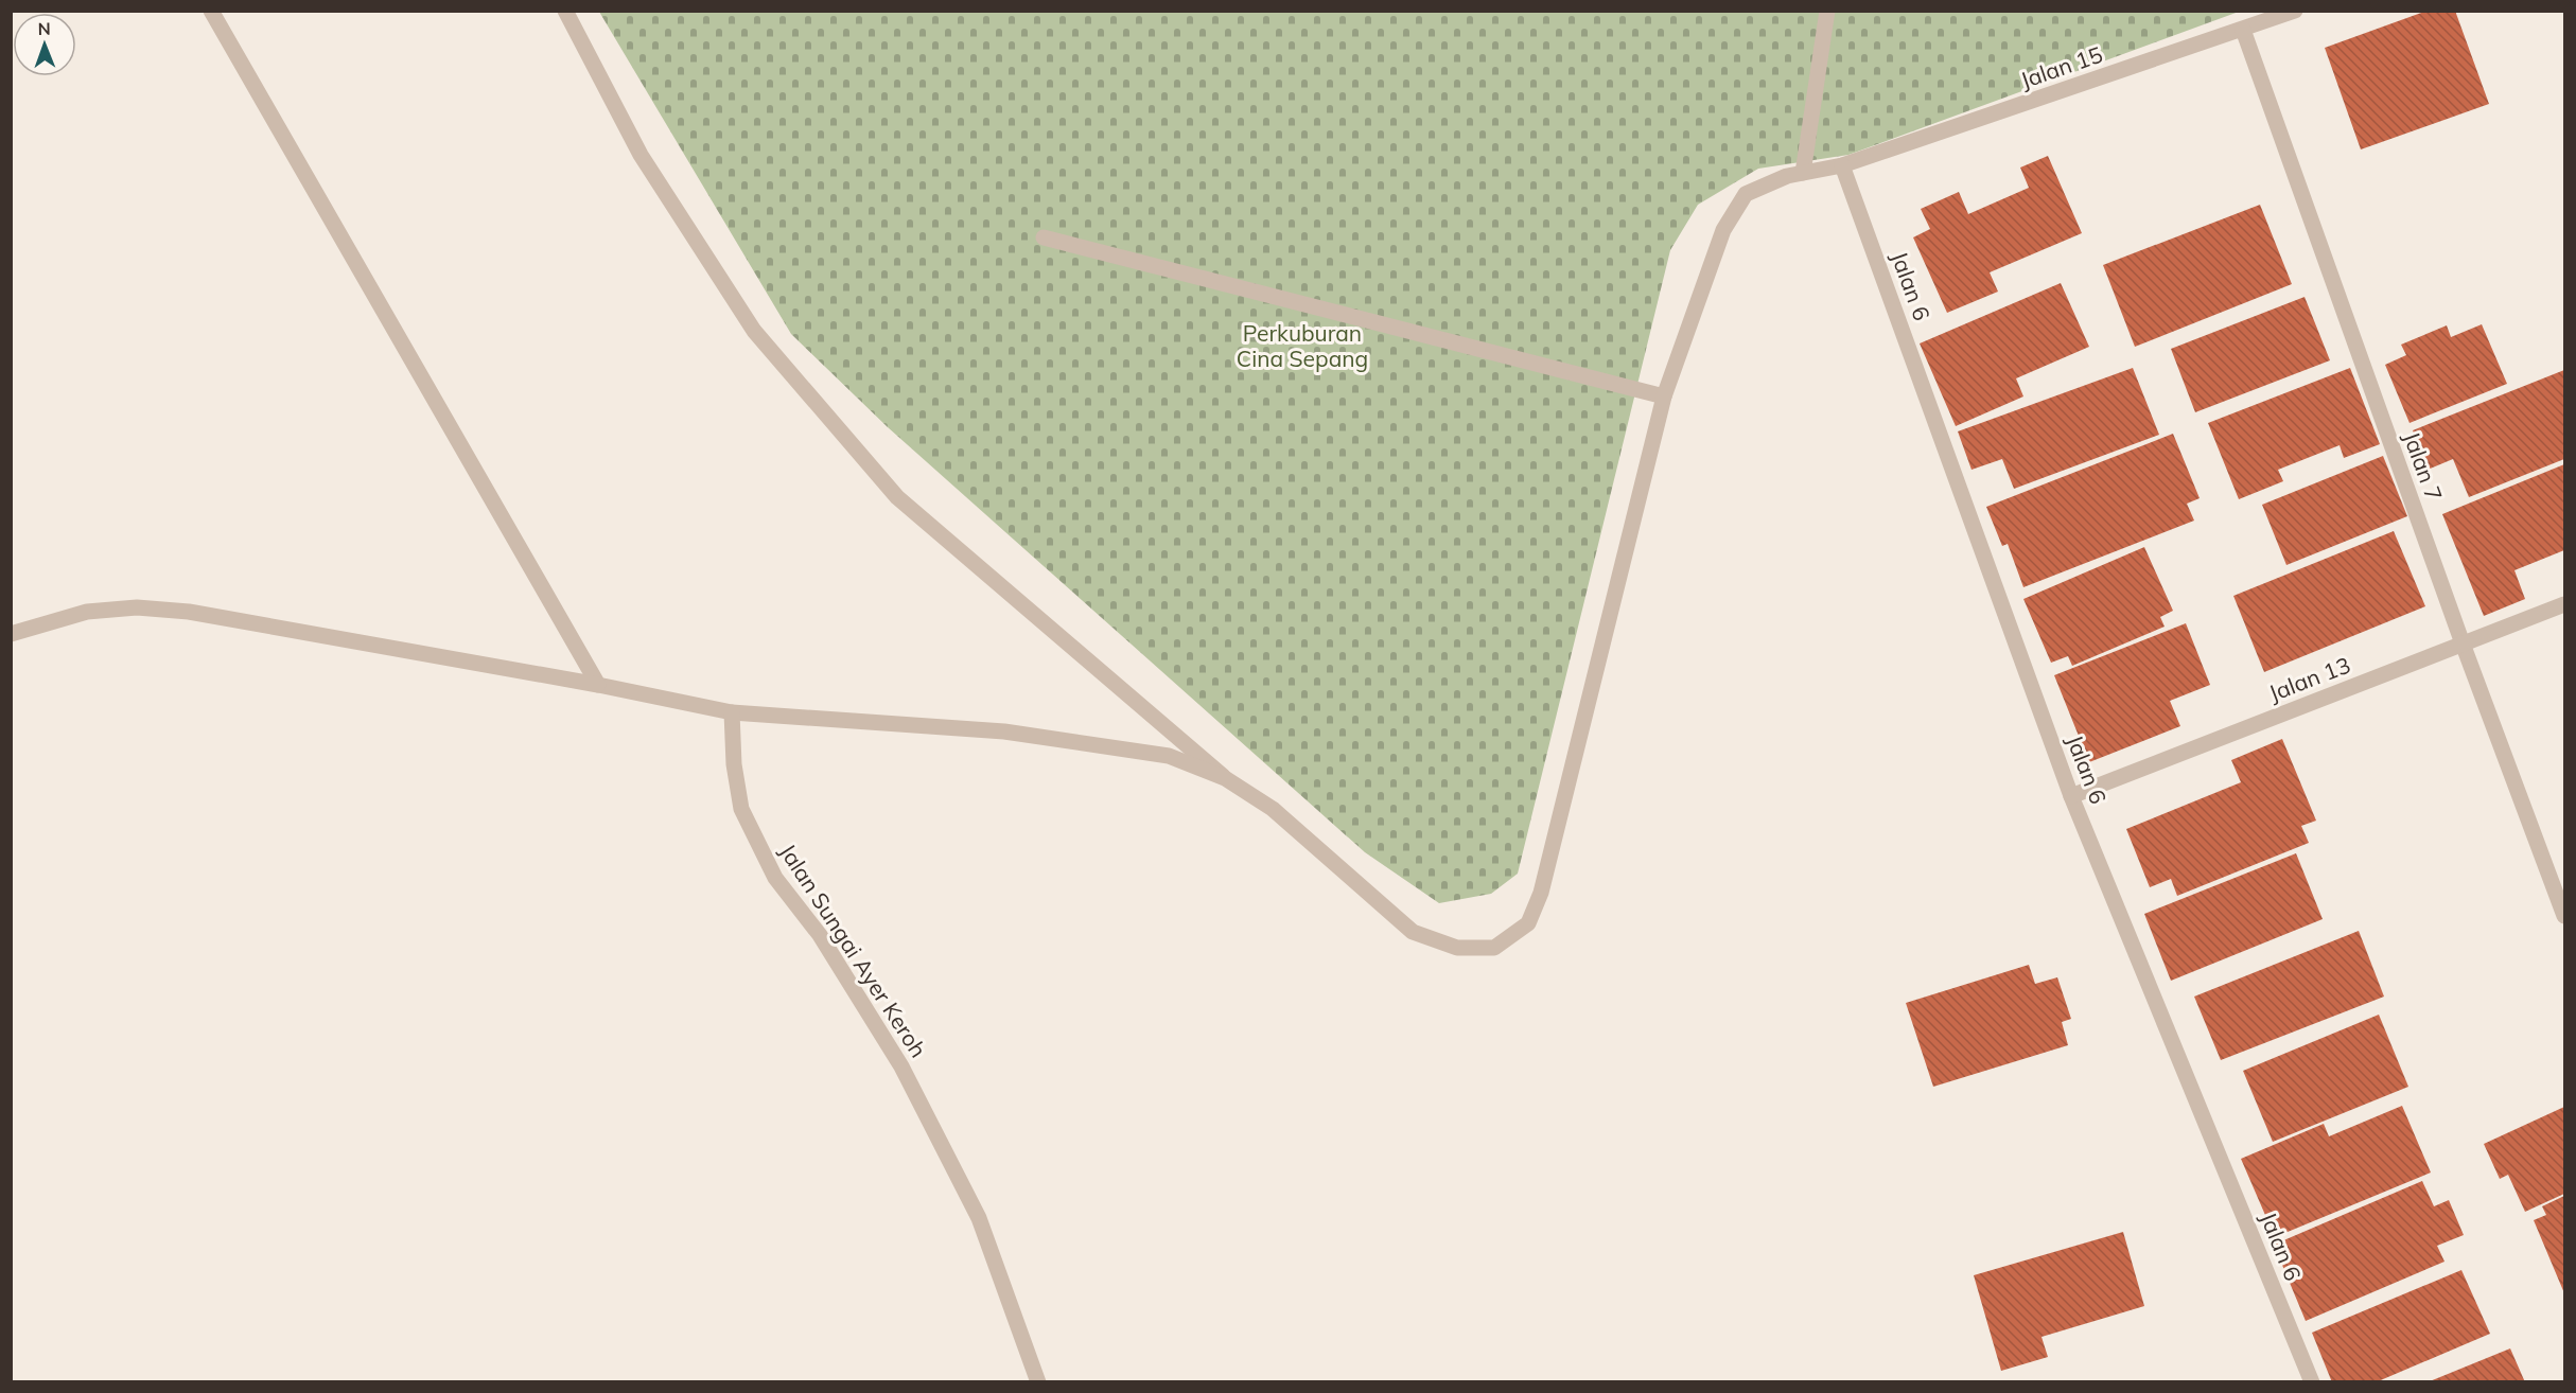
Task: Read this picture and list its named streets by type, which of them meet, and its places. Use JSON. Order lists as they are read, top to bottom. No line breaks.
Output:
{"streets":{"street":["Jalan 15","Jalan 6","Jalan 7","Jalan 13","Jalan Sungai Ayer Keroh"]},"crossings":[["Jalan 15","Jalan 6"],["Jalan 15","Jalan 7"],["Jalan 6","Jalan 13"],["Jalan 7","Jalan 13"]],"parks":["Perkuburan Cina Sepang"],"north":"top"}
